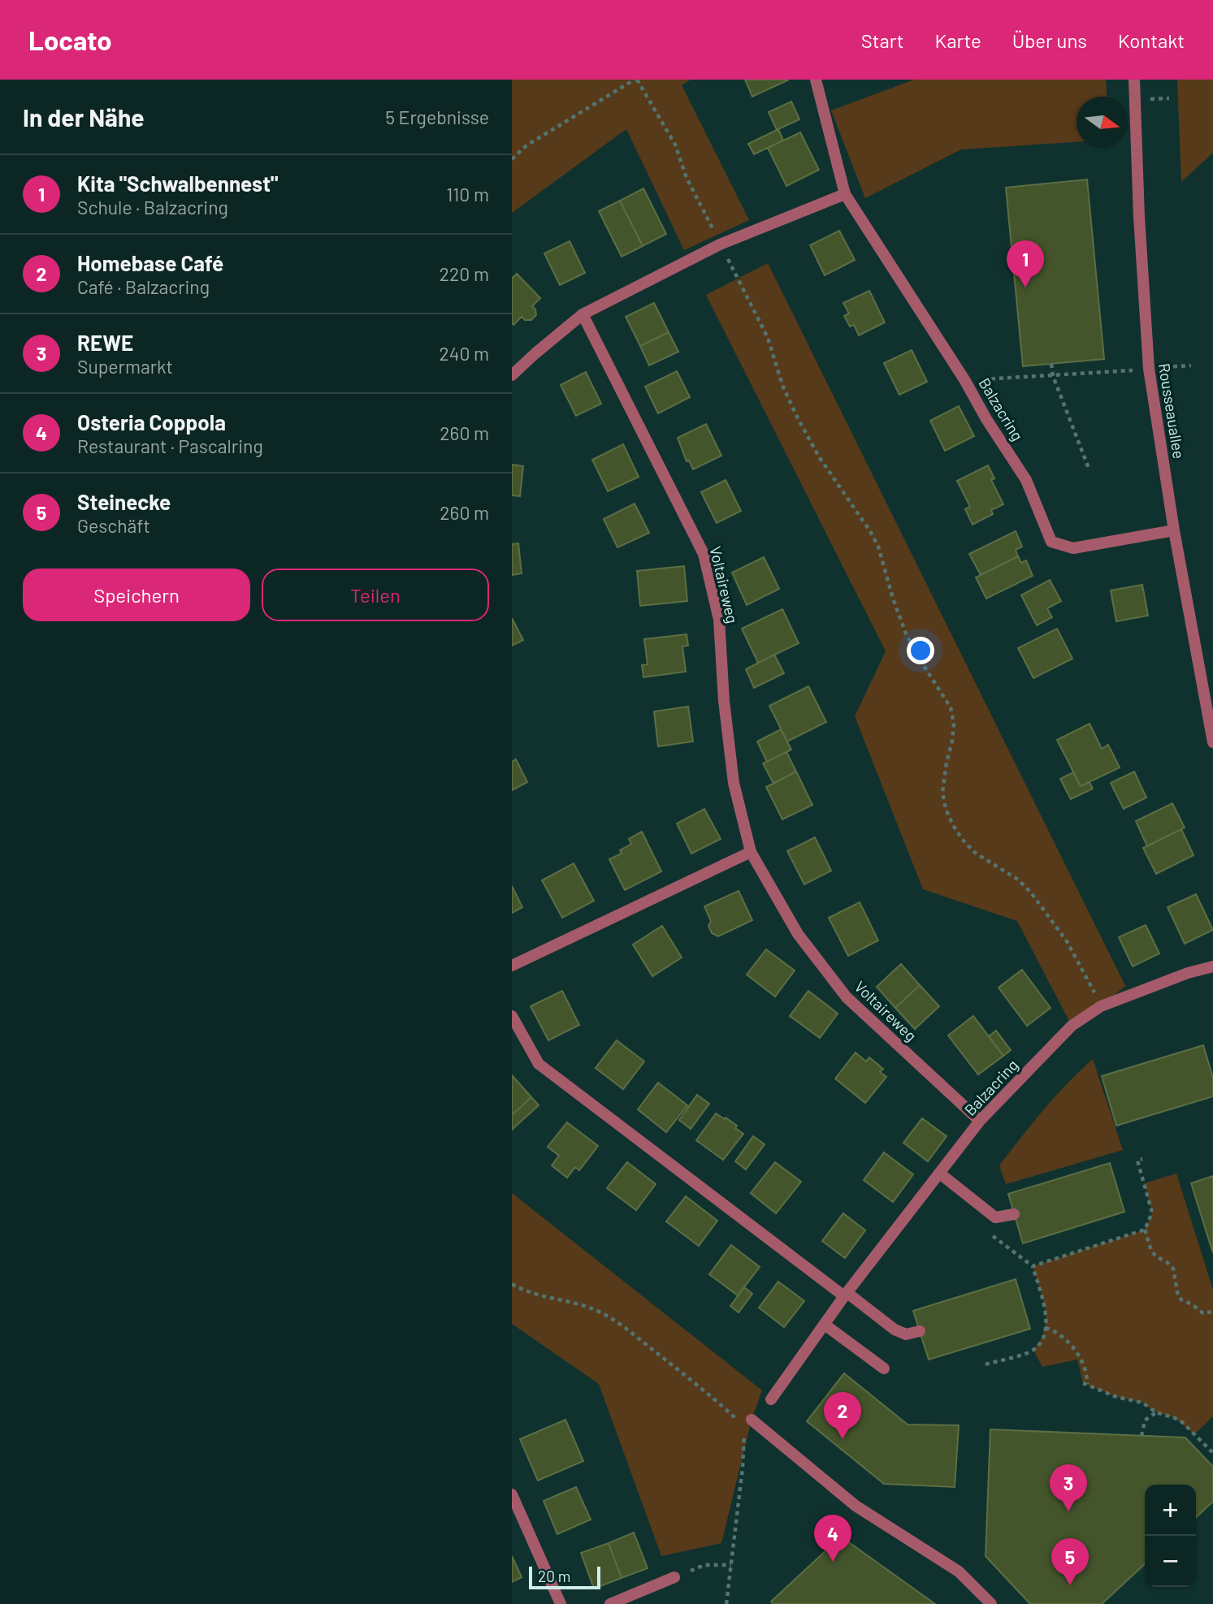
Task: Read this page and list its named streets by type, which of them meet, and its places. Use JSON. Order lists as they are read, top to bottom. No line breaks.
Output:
{"streets":{"street":["Balzacring","Rousseauallee","Voltaireweg"]},"crossings":[["Balzacring","Rousseauallee"],["Balzacring","Voltaireweg"]],"scale_bar":"20 m","north":"right","page":{"header":"Locato","nav":["Start","Karte","Über uns","Kontakt"],"heading":["In der Nähe","5 Ergebnisse"],"list":[{"mark":"1","name":"Kita \"Schwalbennest\"","note":"Schule · Balzacring","value":"110 m"},{"mark":"2","name":"Homebase Café","note":"Café · Balzacring","value":"220 m"},{"mark":"3","name":"REWE","note":"Supermarkt","value":"240 m"},{"mark":"4","name":"Osteria Coppola","note":"Restaurant · Pascalring","value":"260 m"},{"mark":"5","name":"Steinecke","note":"Geschäft","value":"260 m"}],"pins":["1","2","3","4","5"],"buttons":["Speichern","Teilen"],"map_buttons":["+","−"],"scale":"20 m"}}
